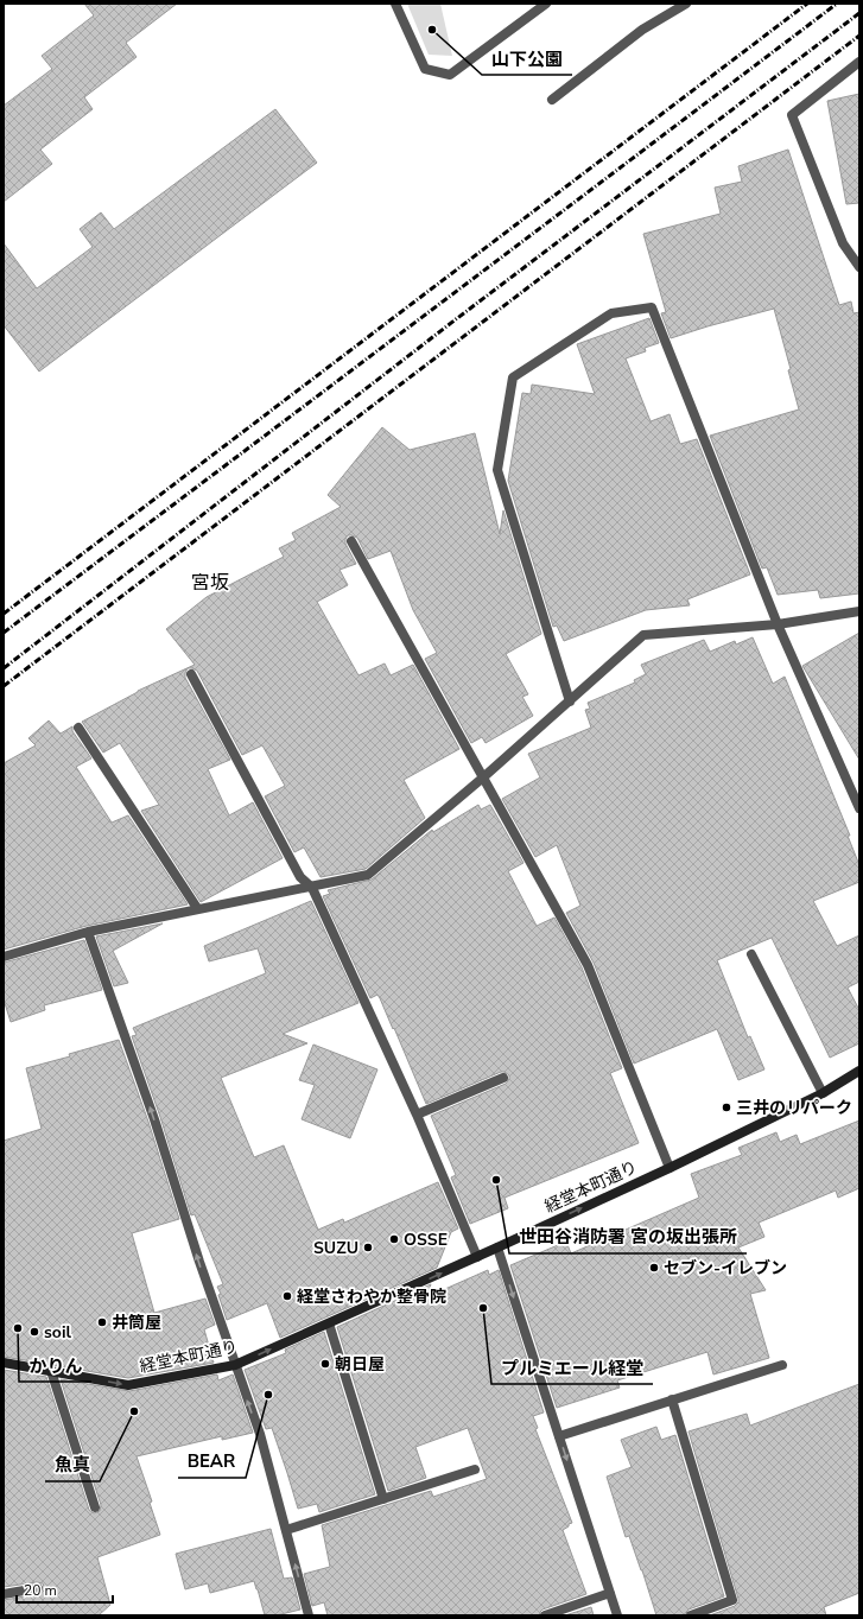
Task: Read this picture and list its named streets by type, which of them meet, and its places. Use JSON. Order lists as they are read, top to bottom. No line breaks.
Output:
{"streets":{"main road":["経堂本町通り"]},"one_way":["経堂本町通り"],"districts":["宮坂"],"places":["山下公園","三井のリパーク","世田谷消防署 宮の坂出張所","OSSE","SUZU","セブン-イレブン","経堂さわやか整骨院","プルミエール経堂","井筒屋","かりん","soil","朝日屋","BEAR","魚真"],"scale_bar":"20 m"}
